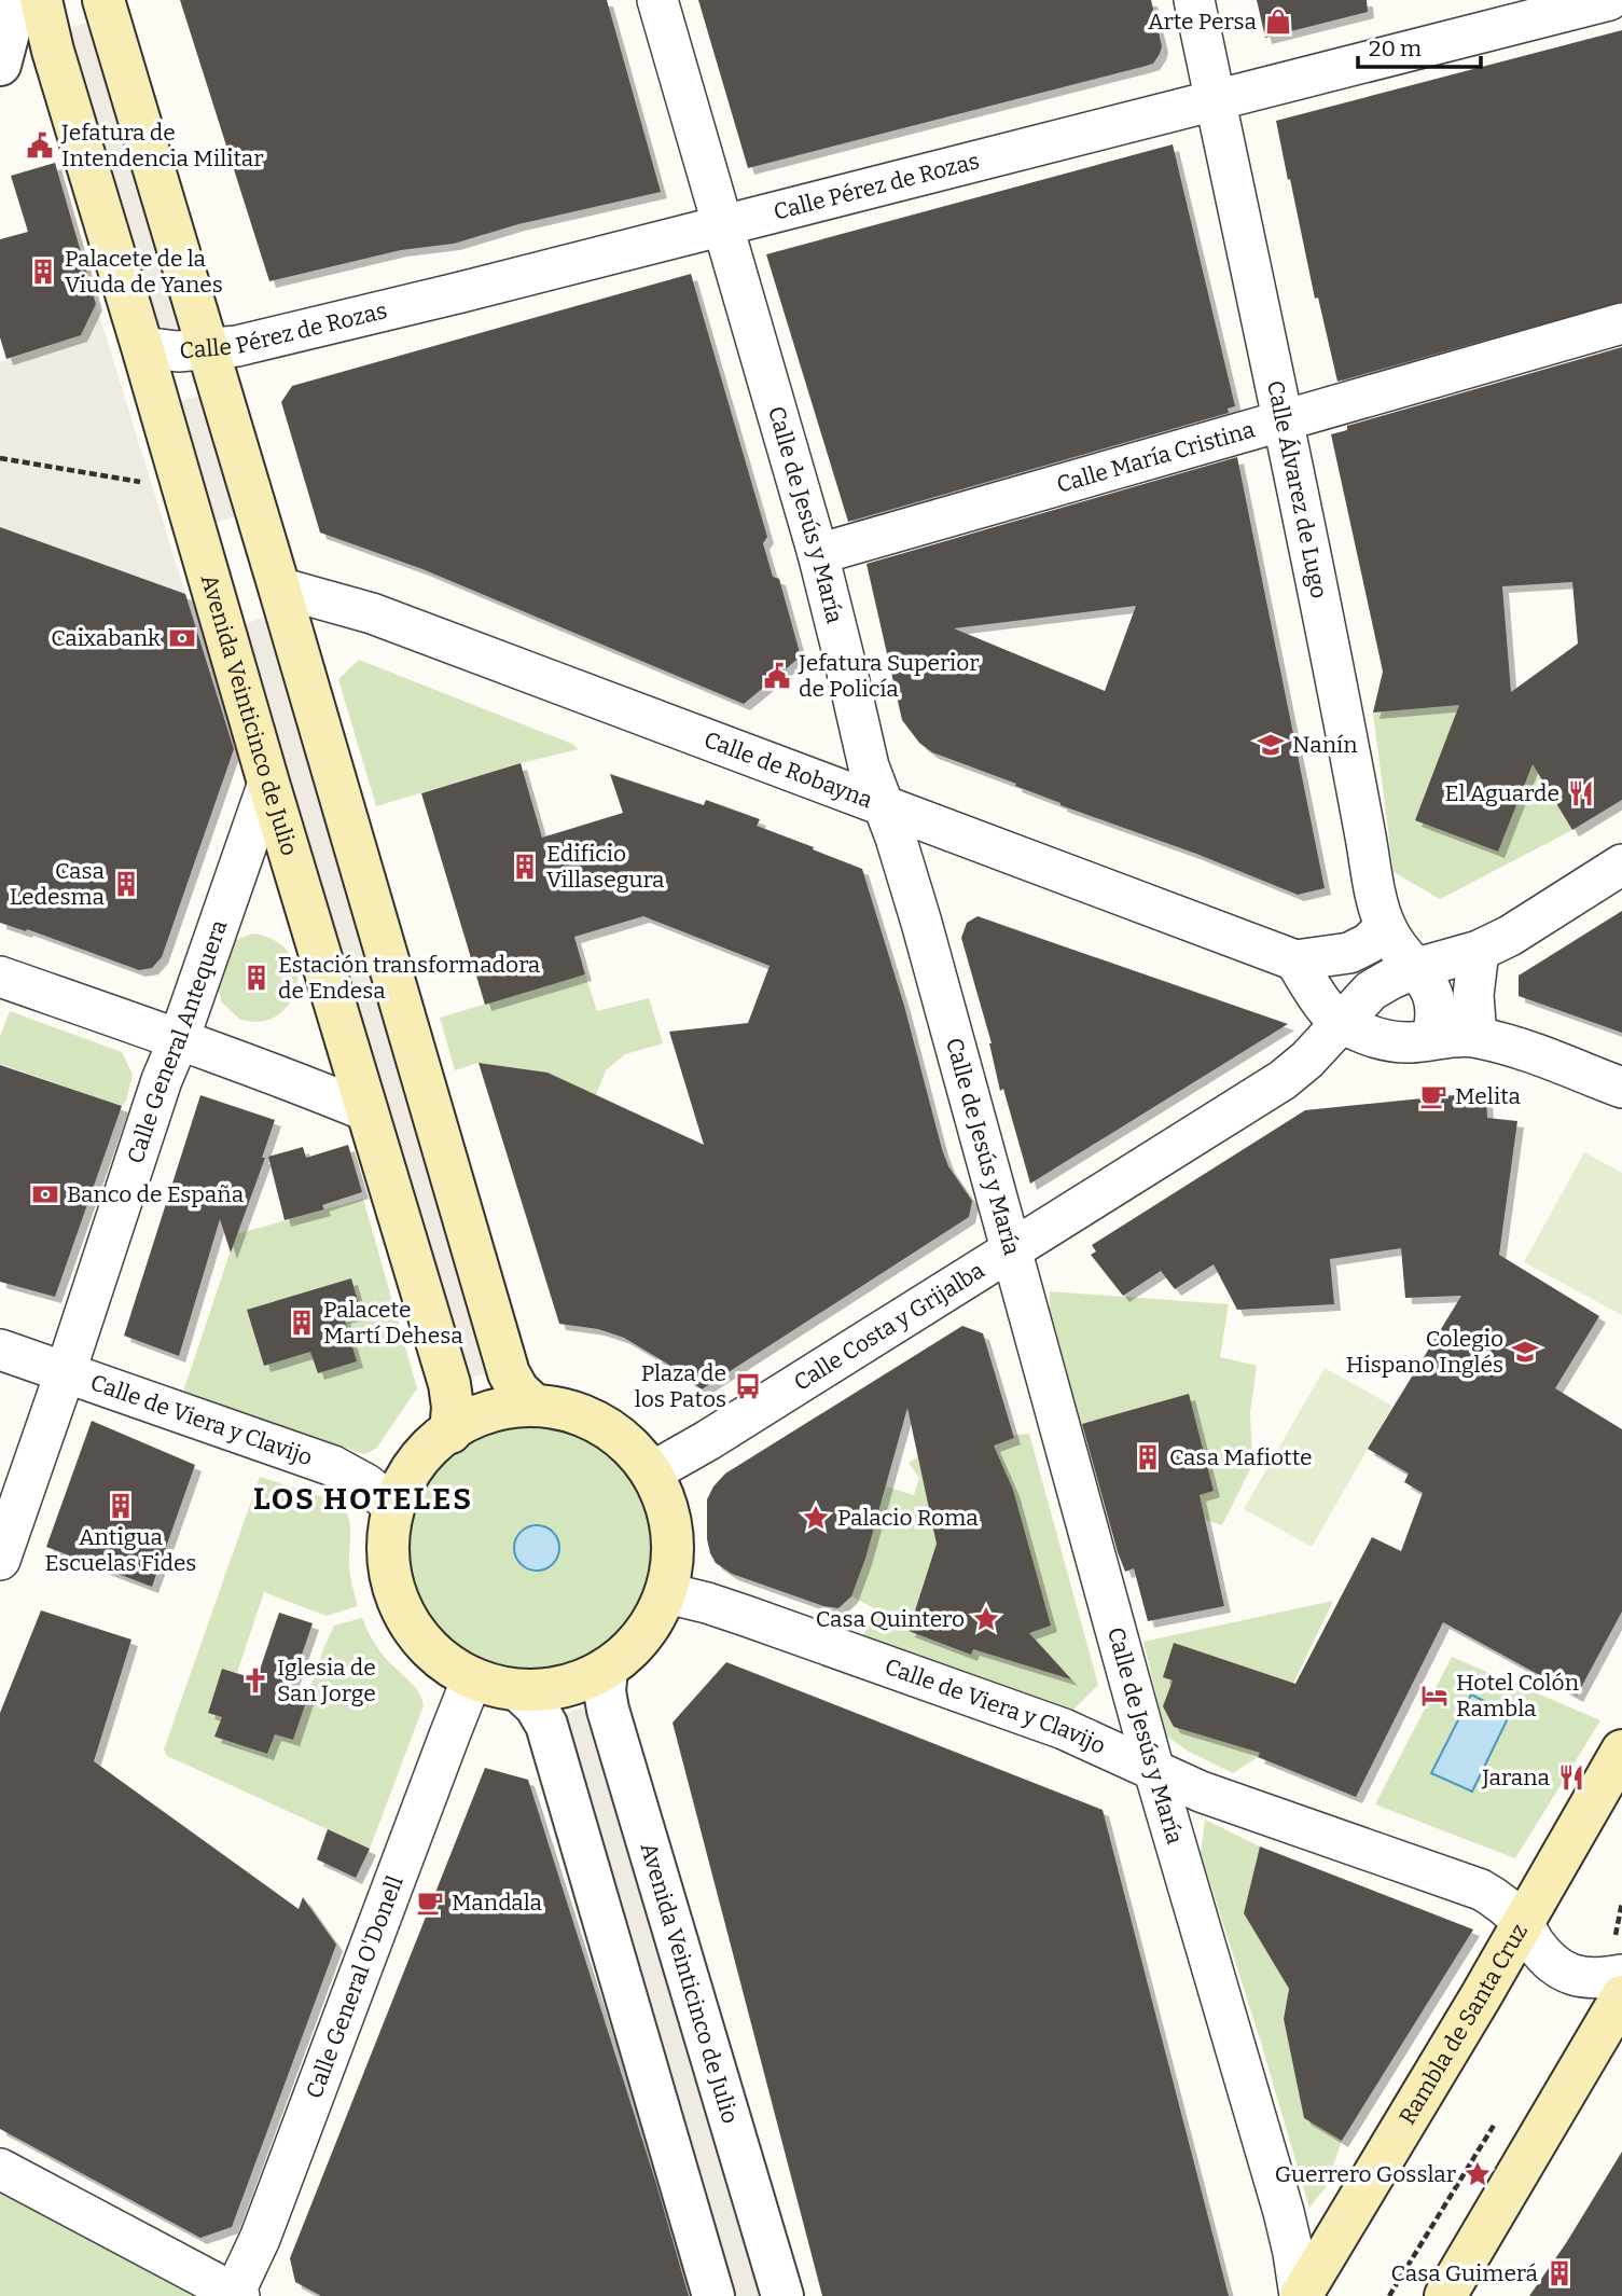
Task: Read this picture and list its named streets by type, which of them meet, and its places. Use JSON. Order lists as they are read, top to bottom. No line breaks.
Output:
{"streets":{"main road":["Avenida Veinticinco de Julio","Rambla de Santa Cruz"],"street":["Calle Pérez de Rozas","Calle María Cristina","Calle Álvarez de Lugo","Calle de Jesús y María","Calle de Robayna","Calle General Antequera","Calle Costa y Grijalba","Calle de Viera y Clavijo","Calle General O'Donell"]},"crossings":[["Calle Pérez de Rozas","Calle Álvarez de Lugo"],["Calle Pérez de Rozas","Calle de Jesús y María"],["Calle Pérez de Rozas","Avenida Veinticinco de Julio"],["Calle María Cristina","Calle Álvarez de Lugo"],["Calle María Cristina","Calle de Jesús y María"],["Calle Álvarez de Lugo","Calle de Robayna"],["Calle Álvarez de Lugo","Calle Costa y Grijalba"],["Calle de Jesús y María","Calle de Robayna"],["Calle de Jesús y María","Calle Costa y Grijalba"],["Calle de Jesús y María","Calle de Viera y Clavijo"],["Calle de Jesús y María","Rambla de Santa Cruz"],["Avenida Veinticinco de Julio","Calle General Antequera"],["Calle General Antequera","Calle de Viera y Clavijo"],["Calle de Viera y Clavijo","Rambla de Santa Cruz"]],"districts":["LOS HOTELES"],"places":{"shop":["Arte Persa"],"public building":["Jefatura de Intendencia Militar","Jefatura Superior de Policía"],"building":["Palacete de la Viuda de Yanes","Edificio Villasegura","Casa Ledesma","Estación transformadora de Endesa","Palacete Martí Dehesa","Casa Mafiotte","Antigua Escuelas Fides","Casa Guimerá"],"bank":["Caixabank","Banco de España"],"school or university":["Nanín","Colegio Hispano Inglés"],"restaurant":["El Aguarde","Jarana"],"cafe":["Melita","Mandala"],"bus stop":["Plaza de los Patos"],"place":["Palacio Roma","Casa Quintero","Guerrero Gosslar"],"church":["Iglesia de San Jorge"],"hotel":["Hotel Colón Rambla"]},"scale_bar":"20 m"}
